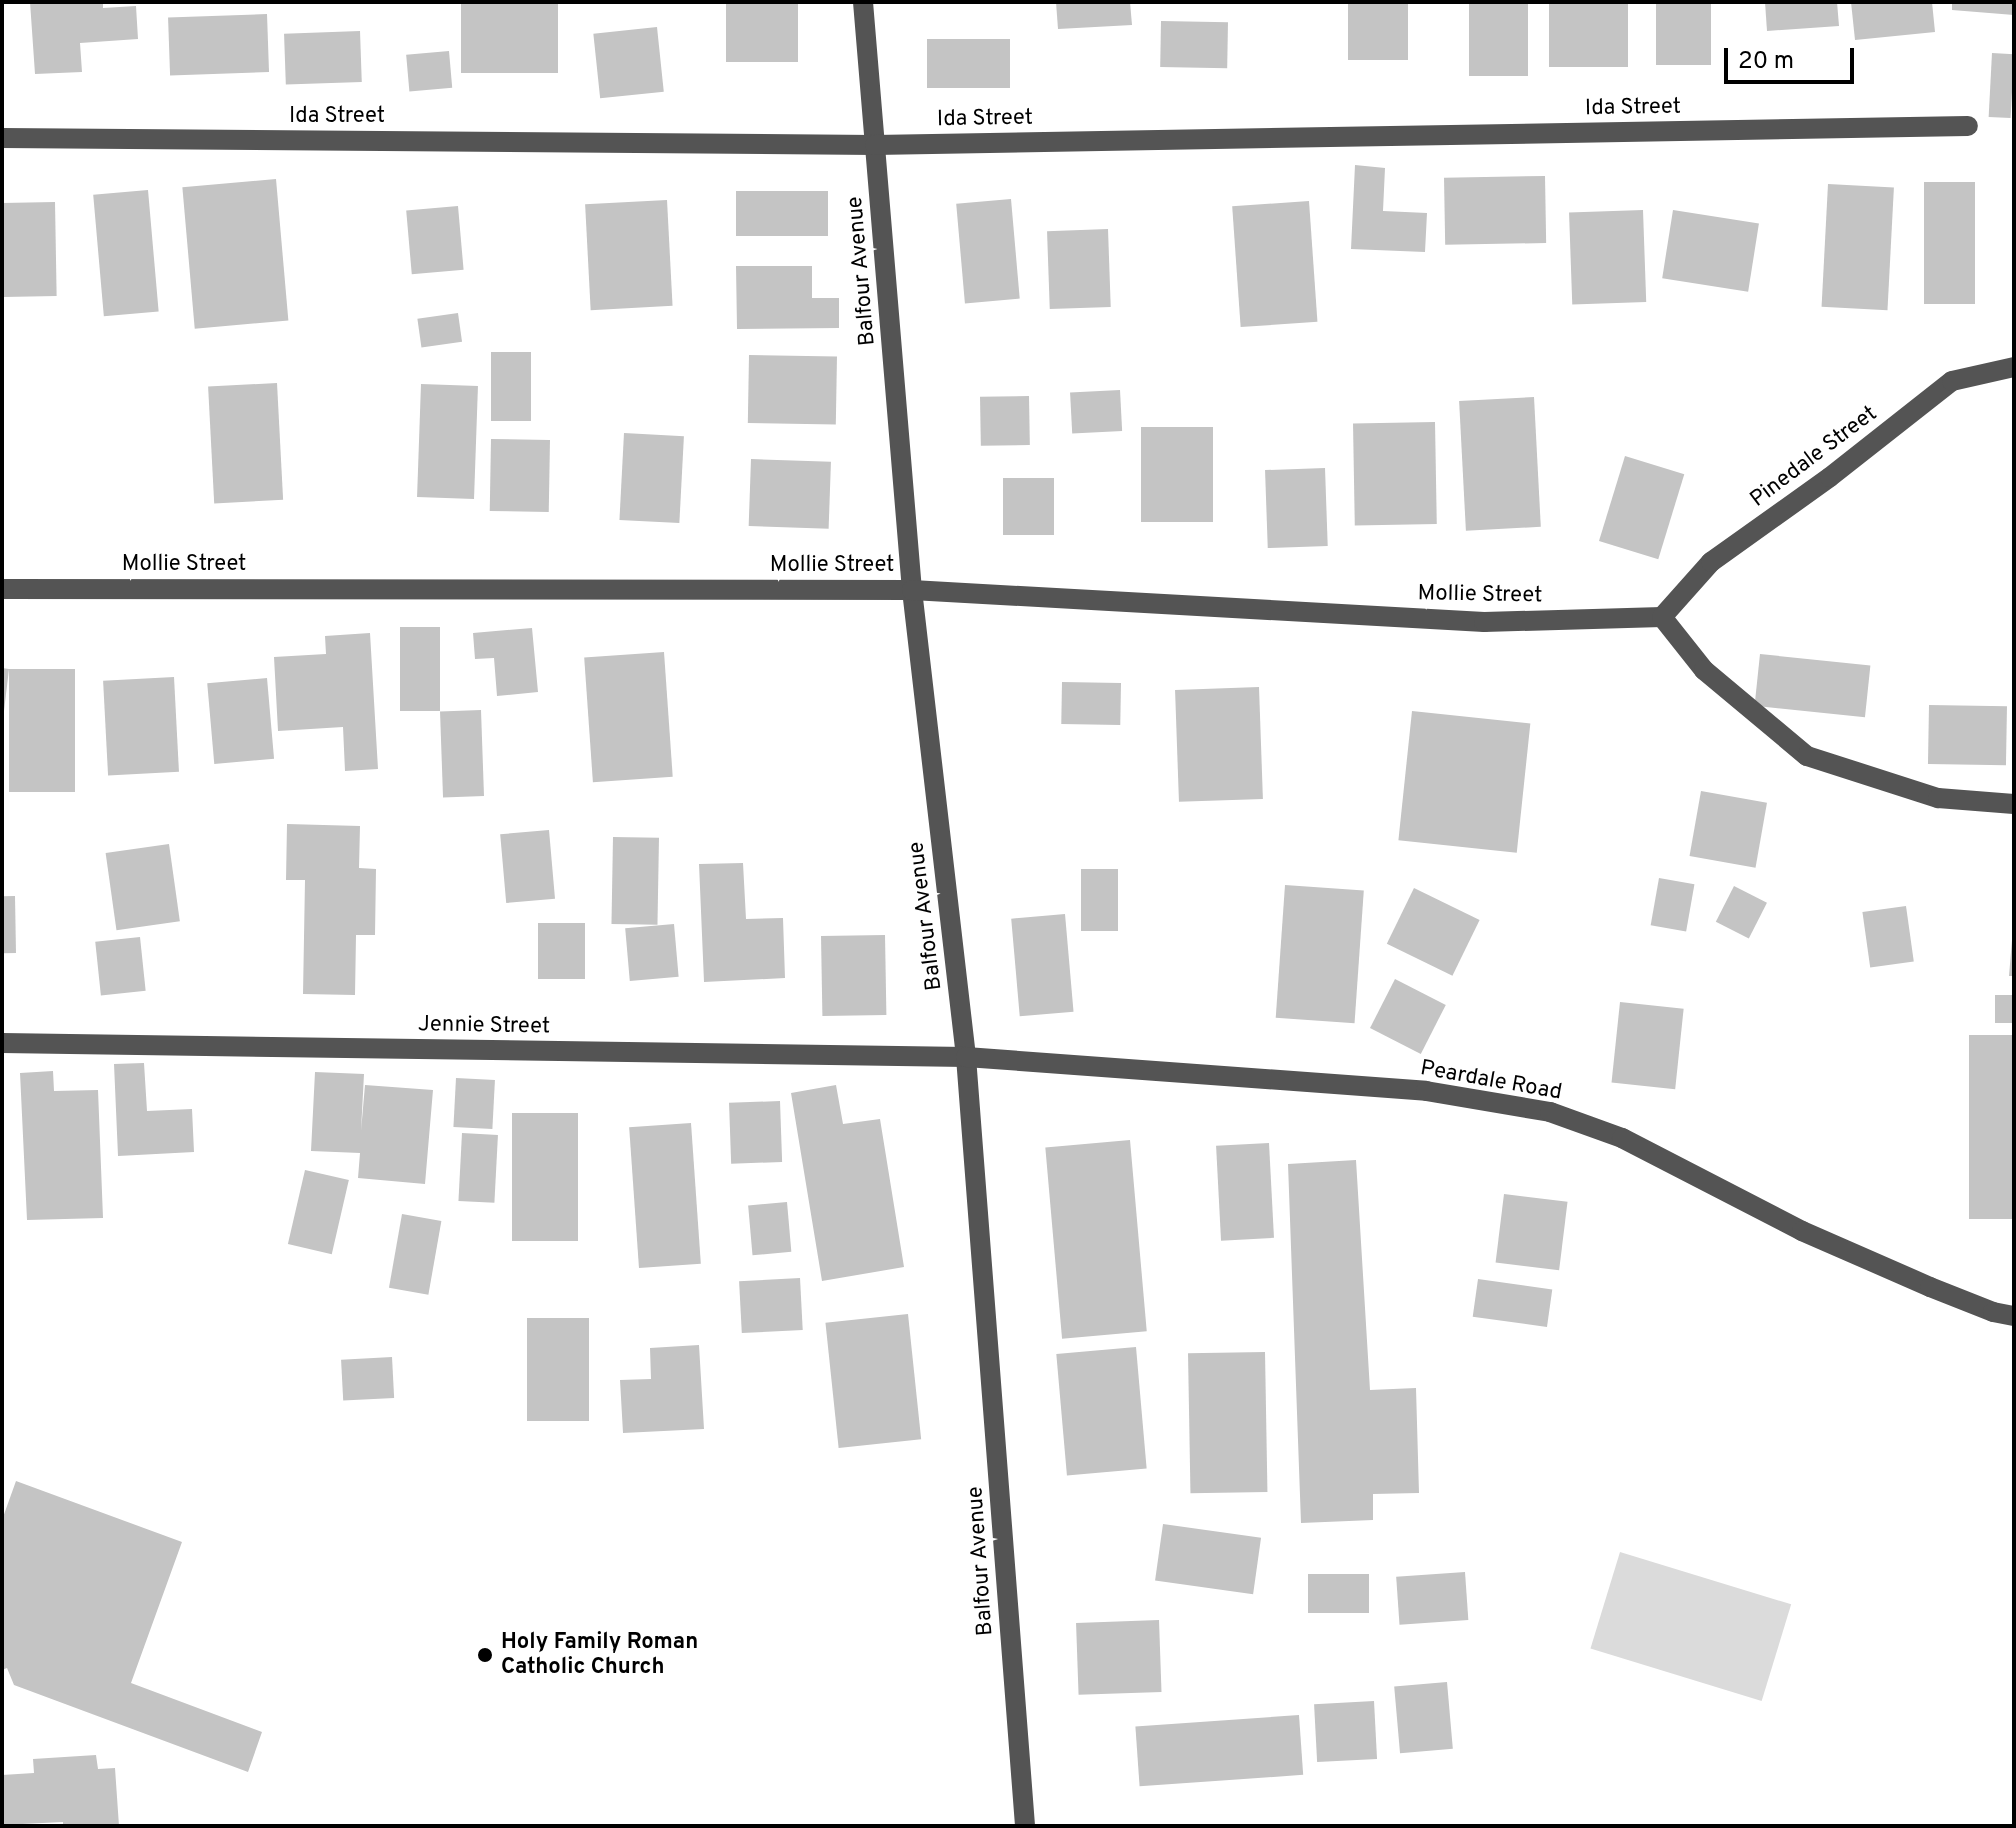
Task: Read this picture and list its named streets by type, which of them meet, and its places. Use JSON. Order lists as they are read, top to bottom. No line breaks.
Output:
{"streets":{"street":["Ida Street","Balfour Avenue","Pinedale Street","Mollie Street","Jennie Street","Peardale Road"]},"crossings":[["Ida Street","Balfour Avenue"],["Balfour Avenue","Mollie Street"],["Balfour Avenue","Jennie Street"],["Balfour Avenue","Peardale Road"],["Pinedale Street","Mollie Street"],["Jennie Street","Peardale Road"]],"places":["Holy Family Roman Catholic Church"],"scale_bar":"20 m"}
